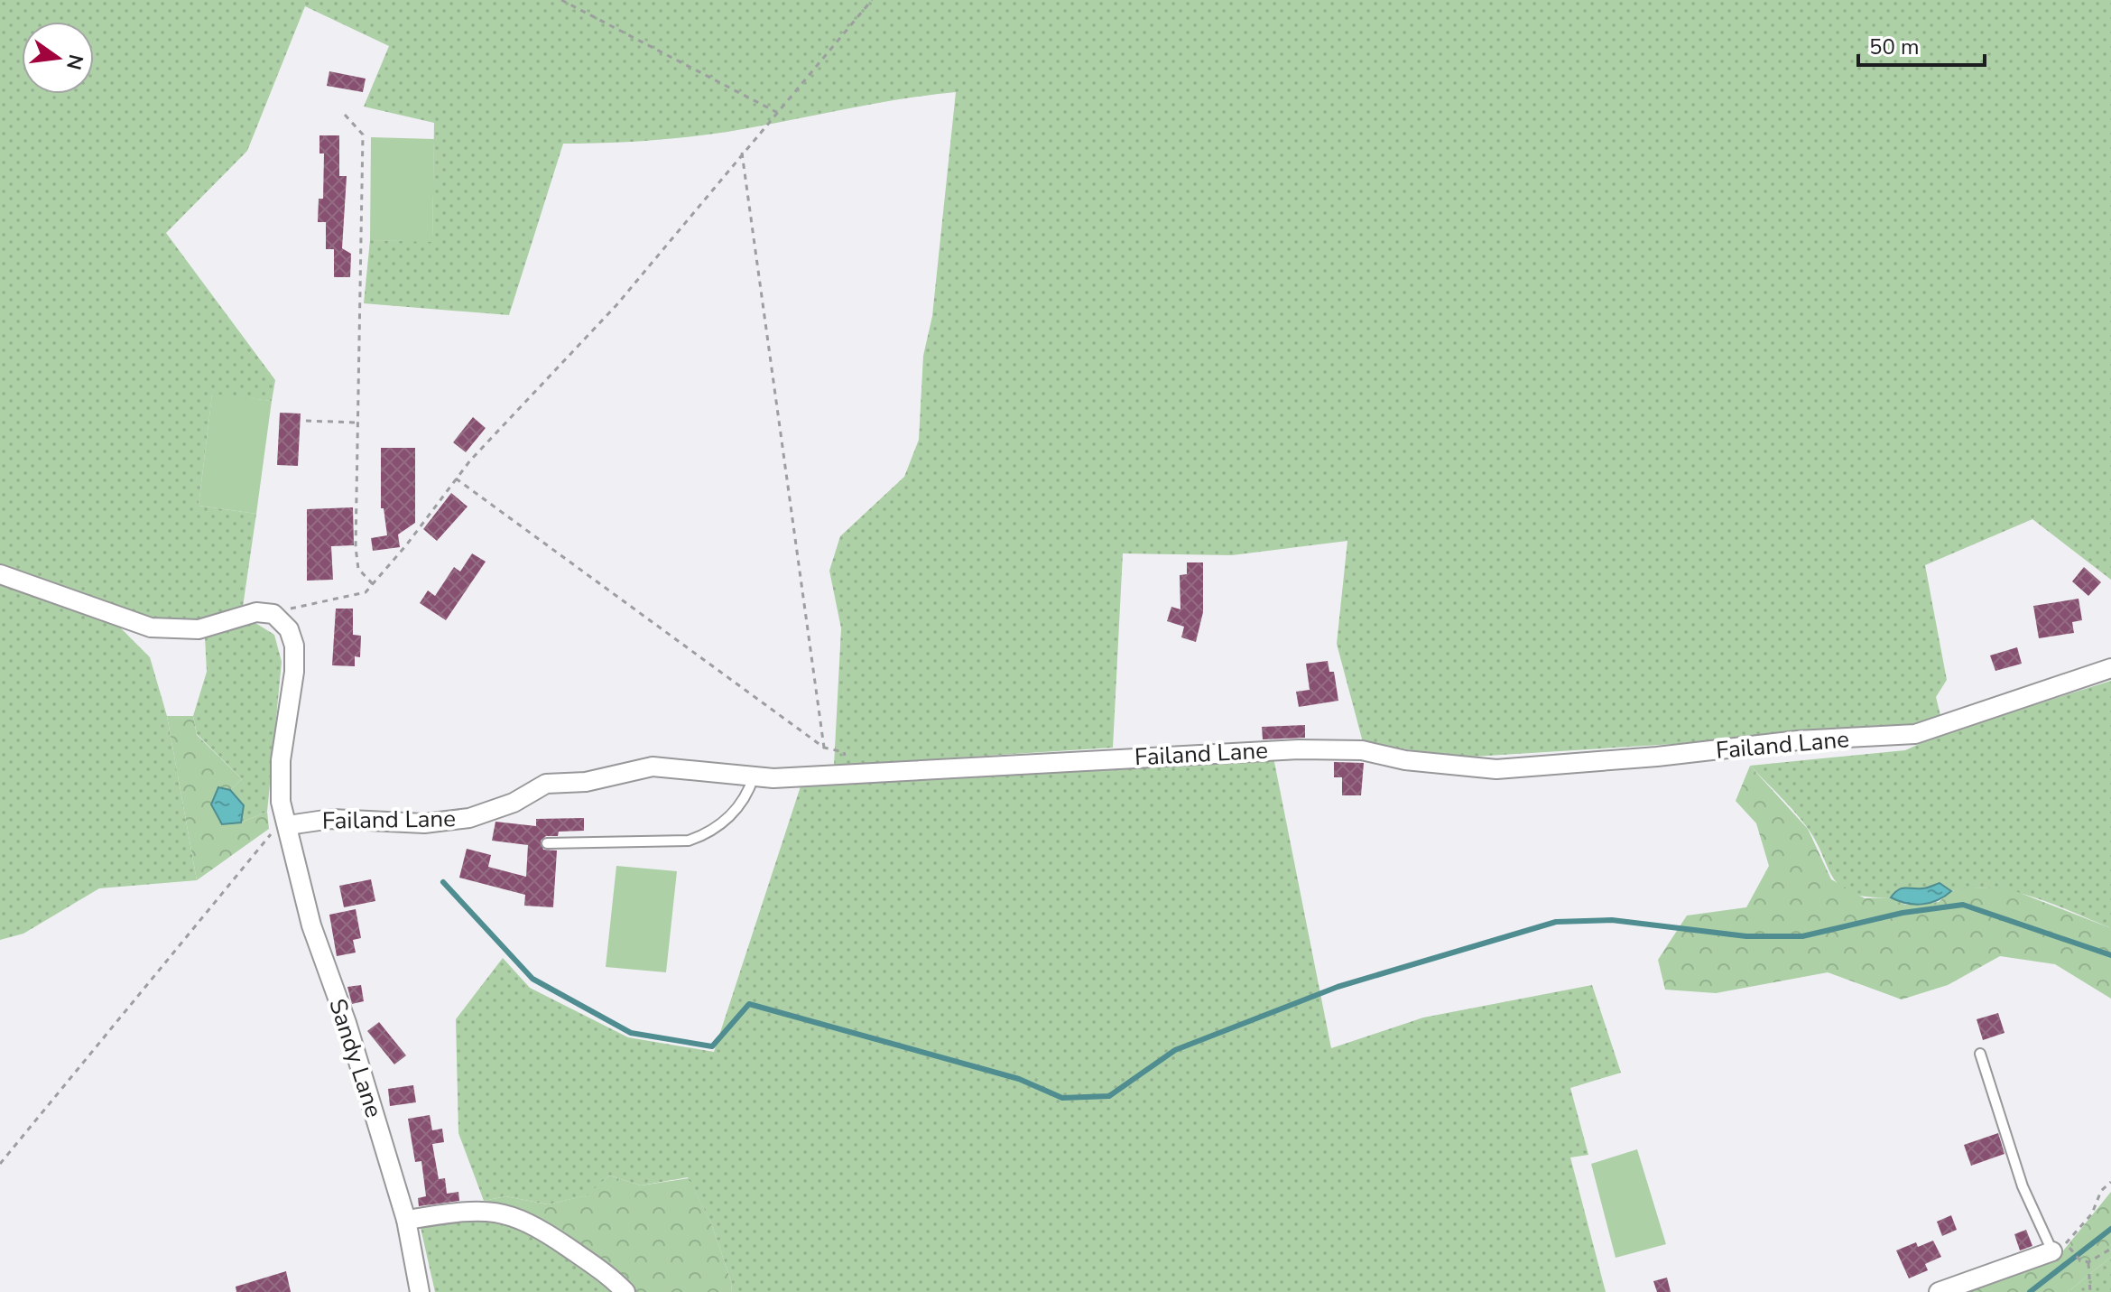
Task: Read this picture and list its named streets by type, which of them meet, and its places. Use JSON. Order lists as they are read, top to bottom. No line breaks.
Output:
{"streets":{"street":["Failand Lane","Sandy Lane"]},"crossings":[["Failand Lane","Sandy Lane"]],"scale_bar":"50 m","north":"right"}
